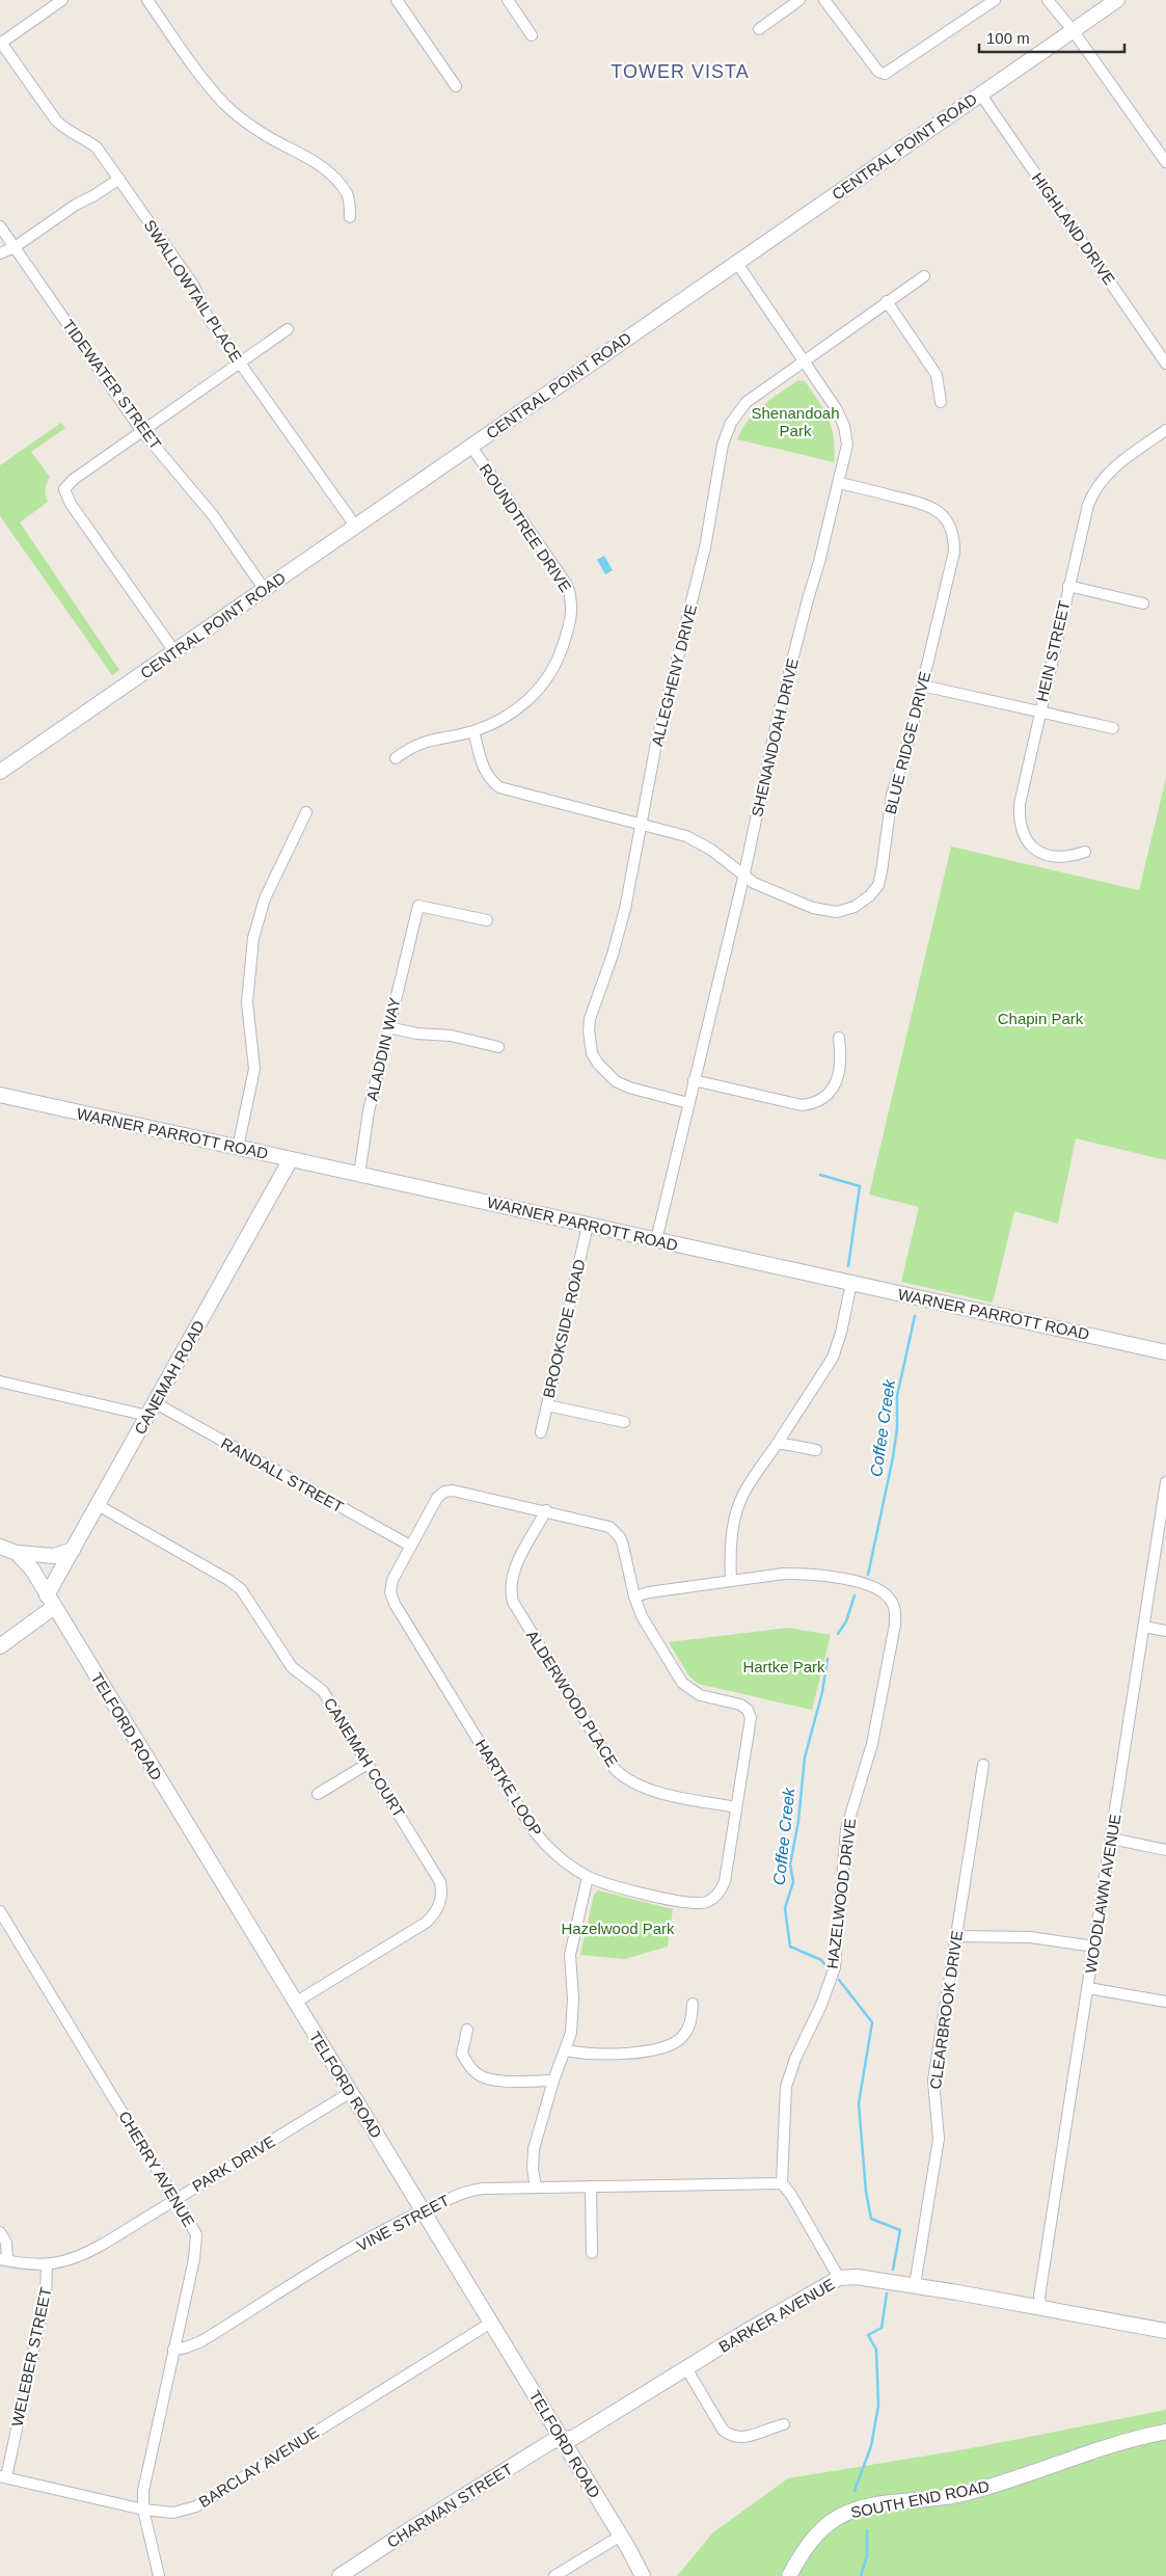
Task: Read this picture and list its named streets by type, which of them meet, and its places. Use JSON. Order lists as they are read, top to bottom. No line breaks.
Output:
{"streets":{"street":["CENTRAL POINT ROAD","HIGHLAND DRIVE","SWALLOWTAIL PLACE","TIDEWATER STREET","ROUNDTREE DRIVE","HEIN STREET","ALLEGHENY DRIVE","SHENANDOAH DRIVE","BLUE RIDGE DRIVE","ALADDIN WAY","WARNER PARROTT ROAD","BROOKSIDE ROAD","CANEMAH ROAD","RANDALL STREET","ALDERWOOD PLACE","TELFORD ROAD","CANEMAH COURT","HARTKE LOOP","HAZELWOOD DRIVE","WOODLAWN AVENUE","CLEARBROOK DRIVE","PARK DRIVE","CHERRY AVENUE","VINE STREET","BARKER AVENUE","WELEBER STREET","BARCLAY AVENUE","SOUTH END ROAD","CHARMAN STREET"]},"crossings":[["CENTRAL POINT ROAD","HIGHLAND DRIVE"],["CENTRAL POINT ROAD","SWALLOWTAIL PLACE"],["CENTRAL POINT ROAD","TIDEWATER STREET"],["CENTRAL POINT ROAD","ROUNDTREE DRIVE"],["CENTRAL POINT ROAD","SHENANDOAH DRIVE"],["ROUNDTREE DRIVE","BLUE RIDGE DRIVE"],["ALLEGHENY DRIVE","SHENANDOAH DRIVE"],["ALLEGHENY DRIVE","BLUE RIDGE DRIVE"],["SHENANDOAH DRIVE","BLUE RIDGE DRIVE"],["SHENANDOAH DRIVE","WARNER PARROTT ROAD"],["ALADDIN WAY","WARNER PARROTT ROAD"],["WARNER PARROTT ROAD","BROOKSIDE ROAD"],["WARNER PARROTT ROAD","CANEMAH ROAD"],["CANEMAH ROAD","RANDALL STREET"],["CANEMAH ROAD","TELFORD ROAD"],["CANEMAH ROAD","CANEMAH COURT"],["RANDALL STREET","HARTKE LOOP"],["ALDERWOOD PLACE","HARTKE LOOP"],["TELFORD ROAD","CANEMAH COURT"],["TELFORD ROAD","PARK DRIVE"],["TELFORD ROAD","VINE STREET"],["TELFORD ROAD","BARKER AVENUE"],["TELFORD ROAD","BARCLAY AVENUE"],["TELFORD ROAD","CHARMAN STREET"],["HARTKE LOOP","HAZELWOOD DRIVE"],["HAZELWOOD DRIVE","VINE STREET"],["WOODLAWN AVENUE","BARKER AVENUE"],["CLEARBROOK DRIVE","BARKER AVENUE"],["PARK DRIVE","CHERRY AVENUE"],["PARK DRIVE","WELEBER STREET"],["CHERRY AVENUE","VINE STREET"],["CHERRY AVENUE","BARCLAY AVENUE"],["BARKER AVENUE","CHARMAN STREET"],["WELEBER STREET","BARCLAY AVENUE"]],"districts":["TOWER VISTA"],"water":["Coffee Creek"],"parks":["Shenandoah Park","Chapin Park","Hartke Park","Hazelwood Park"],"scale_bar":"100 m"}
